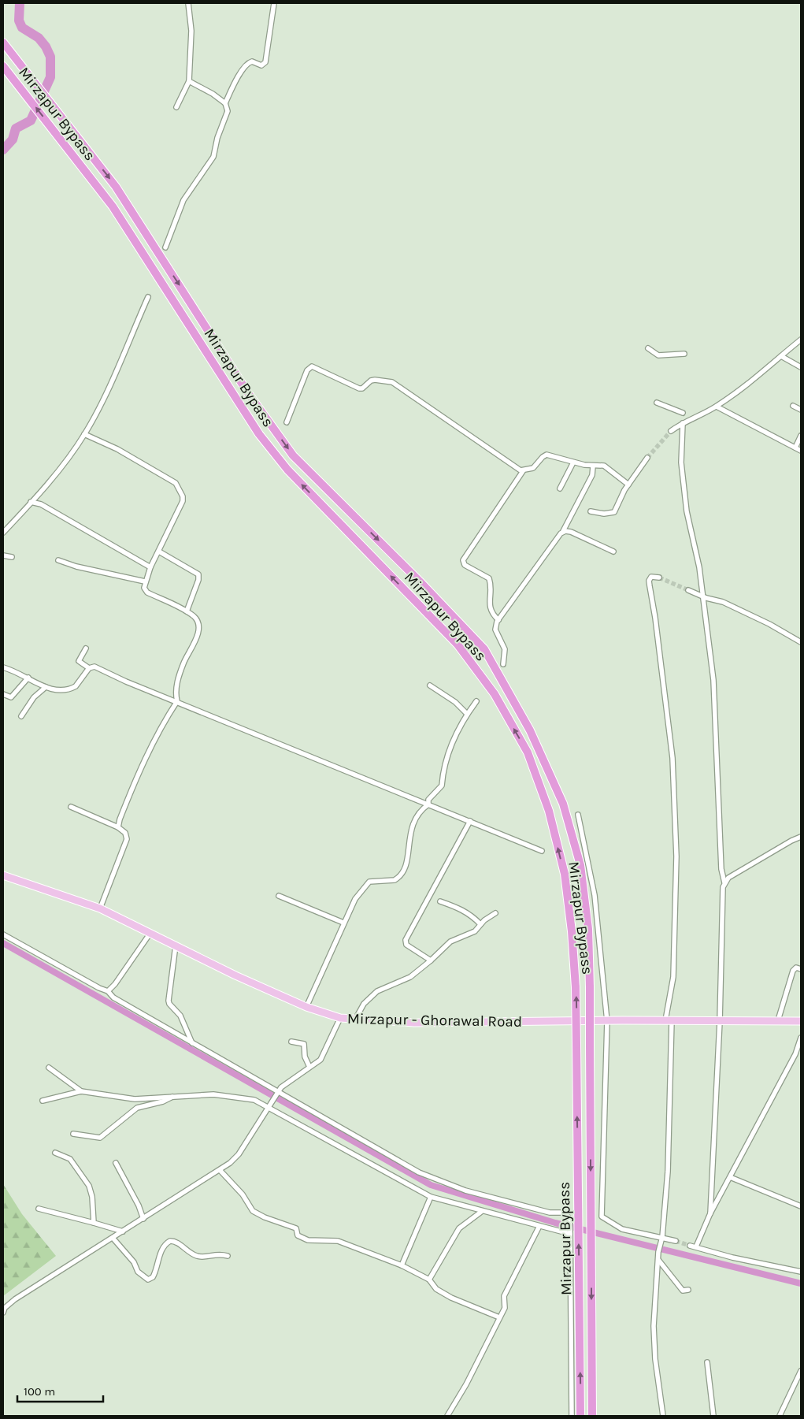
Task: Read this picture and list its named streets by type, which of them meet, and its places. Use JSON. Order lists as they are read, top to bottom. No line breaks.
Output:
{"streets":{"highway":["Mirzapur Bypass"],"main road":["Mirzapur - Ghorawal Road"]},"scale_bar":"100 m"}
